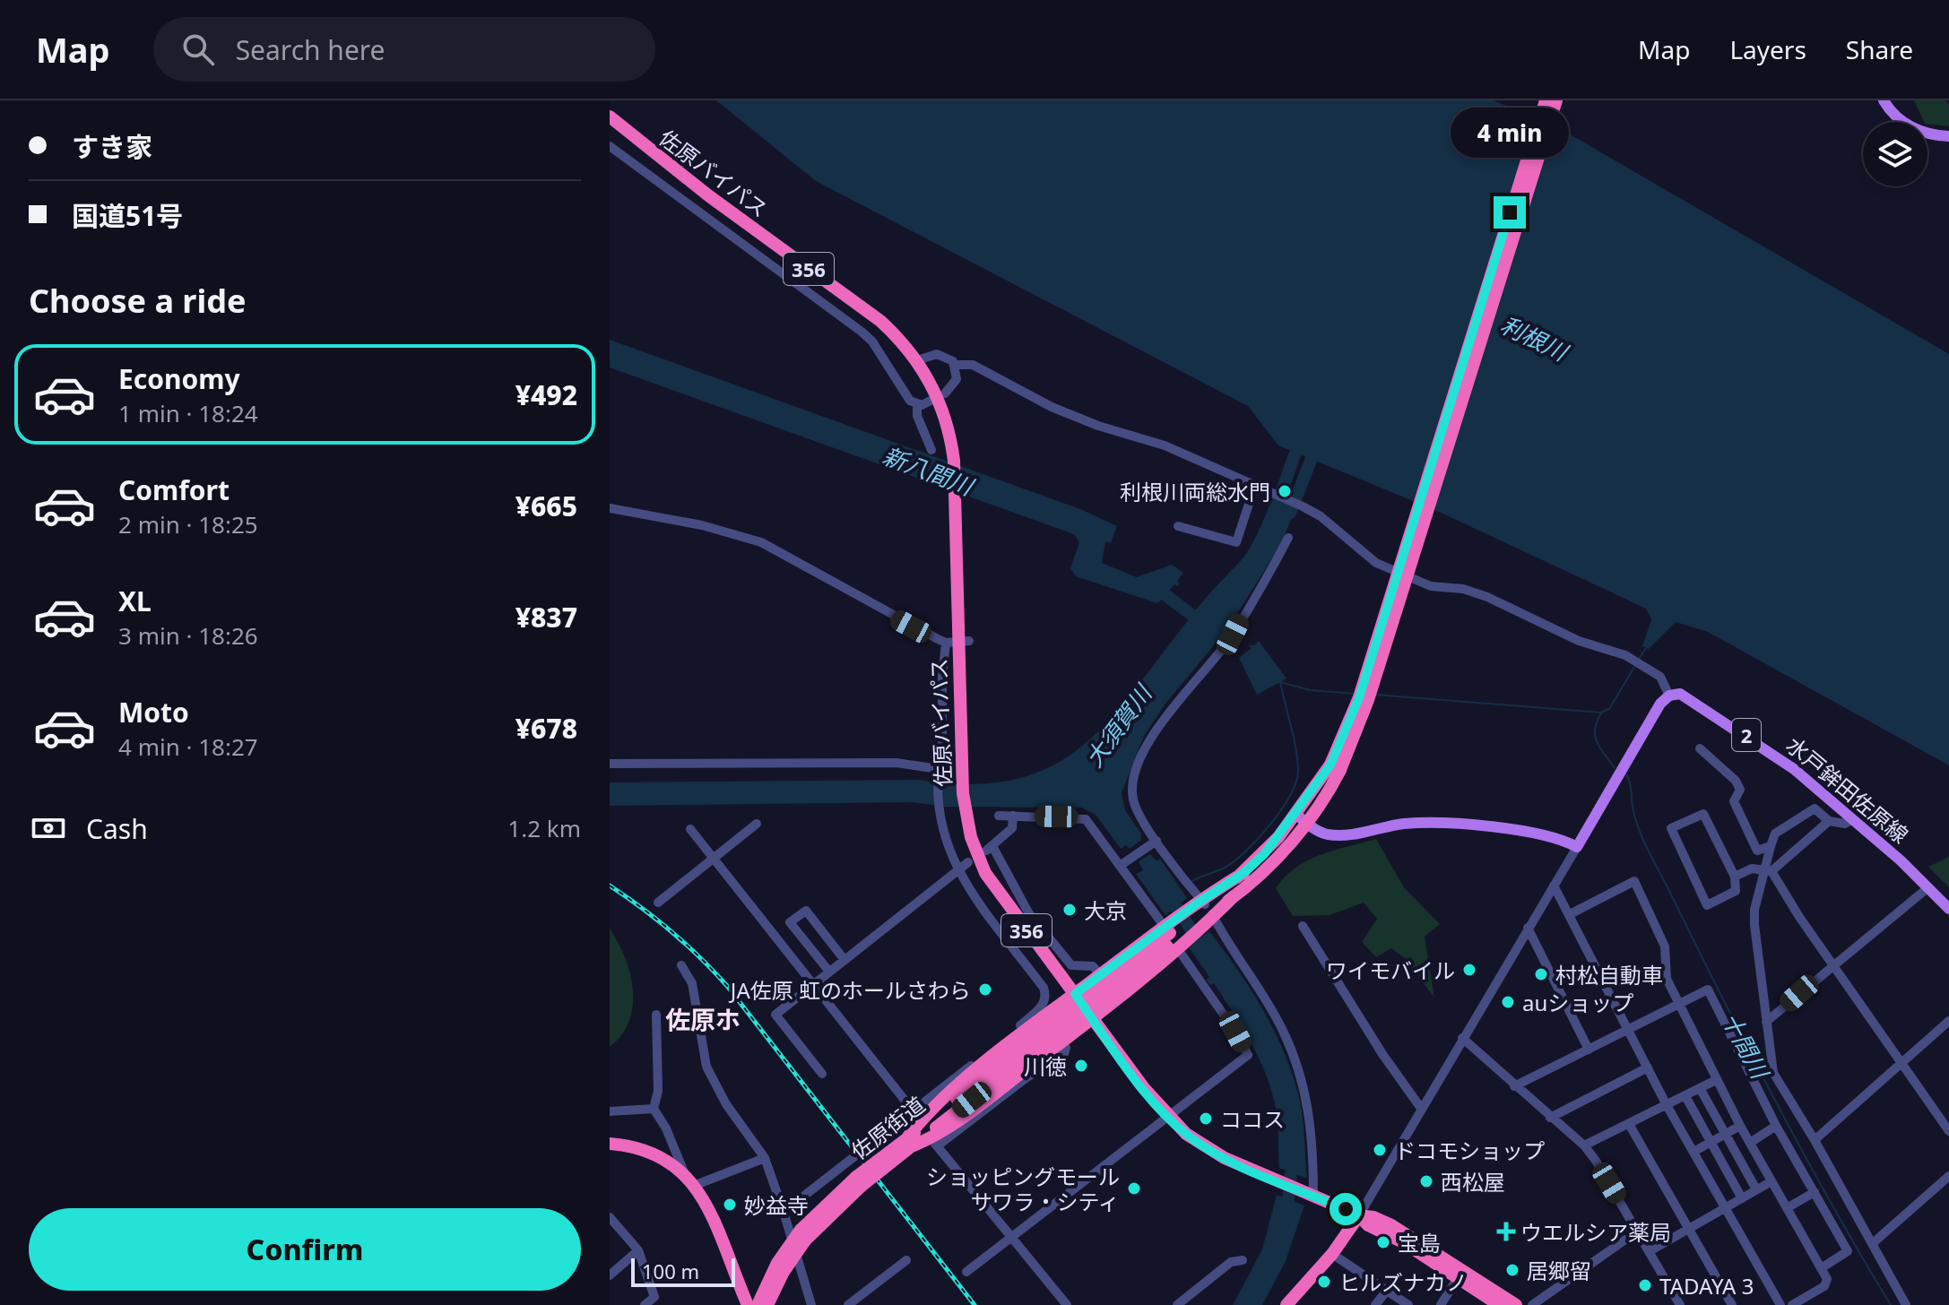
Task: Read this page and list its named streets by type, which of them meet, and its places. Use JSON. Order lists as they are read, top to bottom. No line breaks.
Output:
{"streets":{"highway":["佐原バイパス","356","佐原街道"],"main road":["2","水戸鉾田佐原線"]},"crossings":[["佐原バイパス","356"]],"districts":["佐原ホ"],"water":["利根川","新八間川","大須賀川","十間川"],"places":{"other":["利根川両総水門","大京","ワイモバイル","村松自動車","JA佐原 虹のホールさわら","auショップ","川徳","ココス","ドコモショップ","西松屋","ショッピングモール サワラ・シティ","妙益寺","宝島","居郷留","ヒルズナカノ","TADAYA 3"],"health":["ウエルシア薬局"]},"scale_bar":"100 m","page":{"header":"Map","search":"Search here","nav":["Map","Layers","Share"],"banner":["すき家","国道51号"],"bubble":"4 min","heading":"Choose a ride","list":[{"name":"Economy","note":"1 min · 18:24","value":"¥492"},{"name":"Comfort","note":"2 min · 18:25","value":"¥665"},{"name":"XL","note":"3 min · 18:26","value":"¥837"},{"name":"Moto","note":"4 min · 18:27","value":"¥678"}],"pay":["Cash","1.2 km"],"buttons":"Confirm","scale":"100 m"}}
